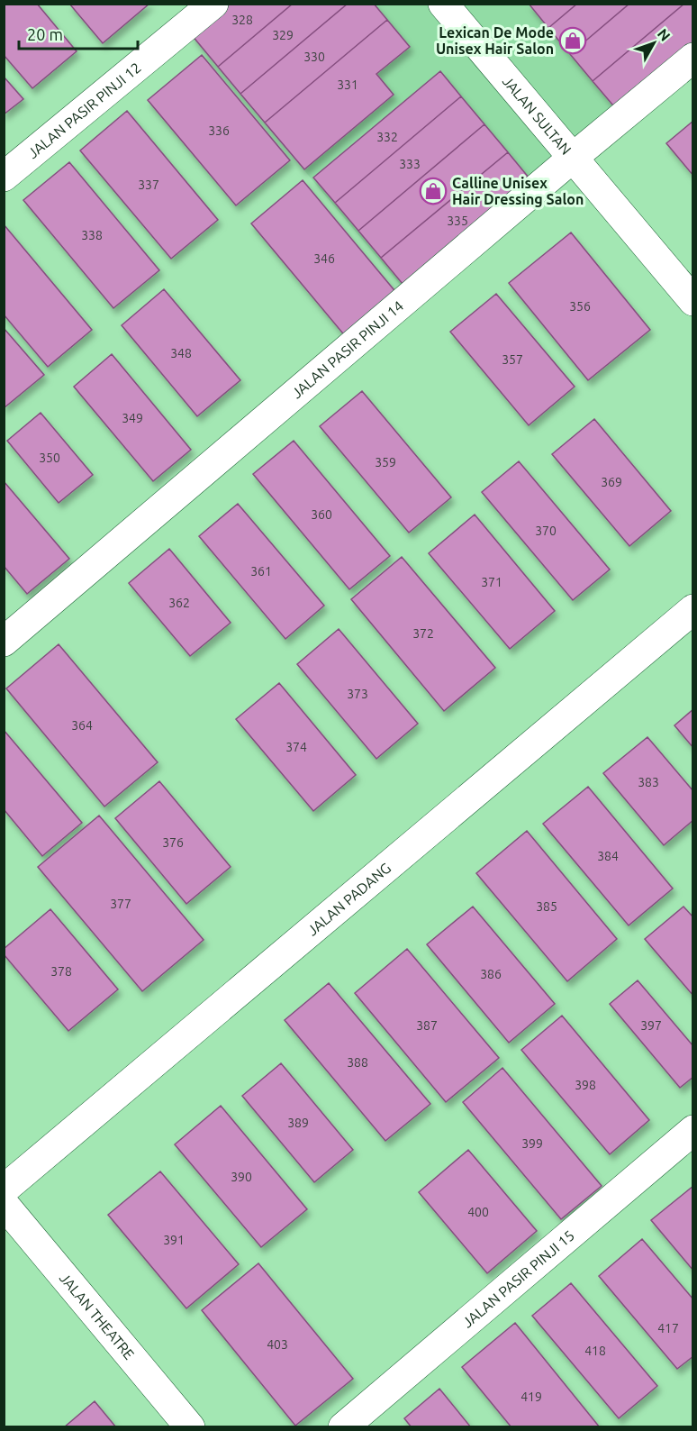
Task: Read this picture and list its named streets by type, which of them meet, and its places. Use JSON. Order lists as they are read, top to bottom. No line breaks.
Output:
{"streets":{"street":["JALAN PASIR PINJI 12","JALAN SULTAN","JALAN PASIR PINJI 14","JALAN PADANG","JALAN PASIR PINJI 15","JALAN THEATRE"]},"crossings":[["JALAN SULTAN","JALAN PASIR PINJI 14"]],"places":{"shop":["Lexican De Mode Unisex Hair Salon","Calline Unisex Hair Dressing Salon"]},"house_numbers":["328","329","330","331","336","332","333","337","335","338","346","356","348","357","349","350","359","369","360","370","361","371","362","372","373","364","374","383","376","384","377","385","378","386","387","397","388","398","389","399","390","400","391","417","403","418","419"],"scale_bar":"20 m","north":"top right"}
